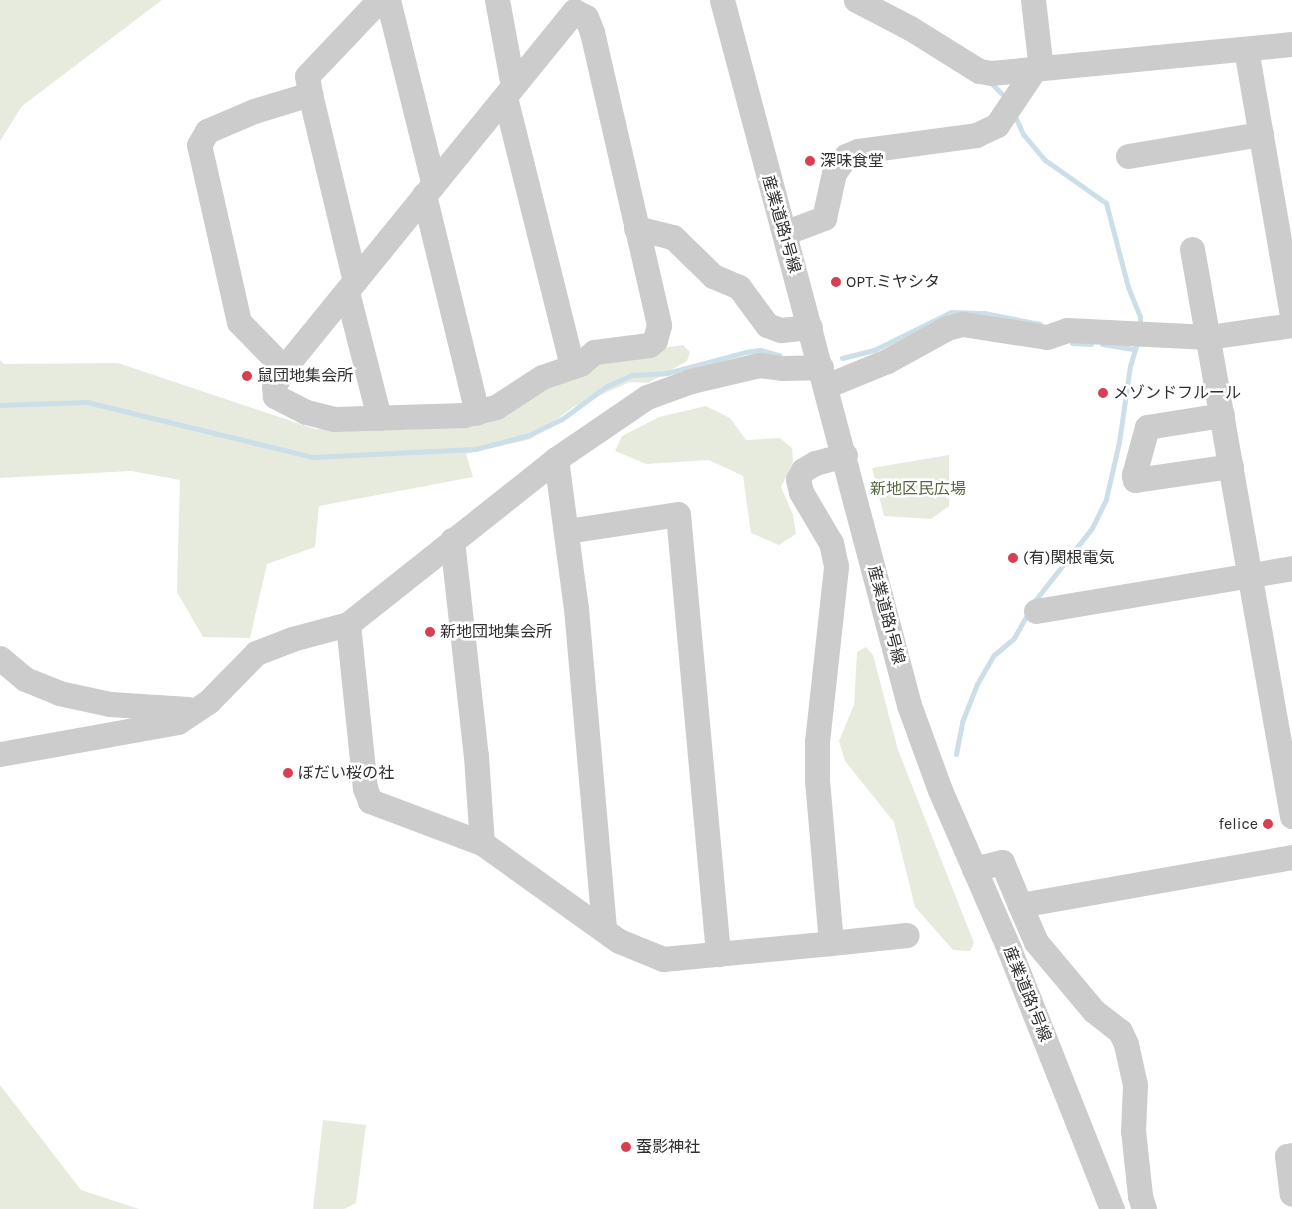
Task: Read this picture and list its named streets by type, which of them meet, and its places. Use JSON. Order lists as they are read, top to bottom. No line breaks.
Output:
{"streets":{"street":["産業道路1号線"]},"parks":["新地区民広場"],"places":["深味食堂","OPT.ミヤシタ","鼠団地集会所","メゾンドフルール","(有)関根電気","新地団地集会所","ぼだい桜の社","felice","蚕影神社"]}
